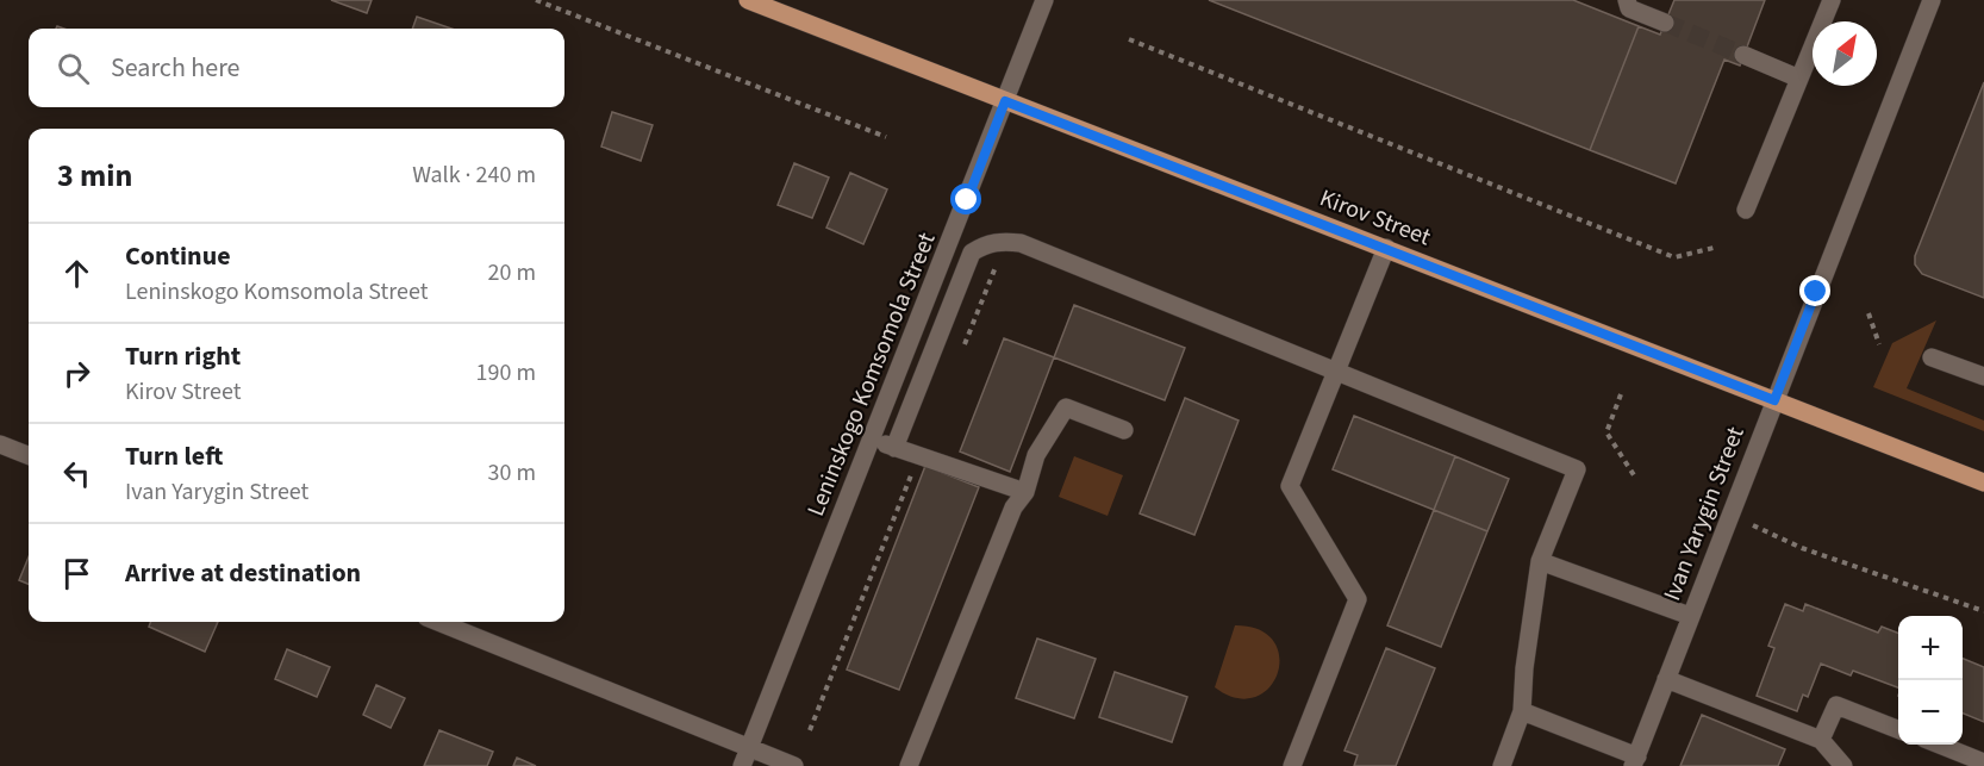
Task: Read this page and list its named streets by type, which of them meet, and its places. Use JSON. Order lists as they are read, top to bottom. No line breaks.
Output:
{"streets":{"main road":["Kirov Street"],"street":["Leninskogo Komsomola Street","Ivan Yarygin Street"]},"crossings":[["Kirov Street","Leninskogo Komsomola Street"],["Kirov Street","Ivan Yarygin Street"]],"north":"top right","page":{"search":"Search here","heading":["3 min","Walk · 240 m"],"list":[["Continue","Leninskogo Komsomola Street","20 m"],["Turn right","Kirov Street","190 m"],["Turn left","Ivan Yarygin Street","30 m"],"Arrive at destination"],"map_buttons":["+","−"]}}
